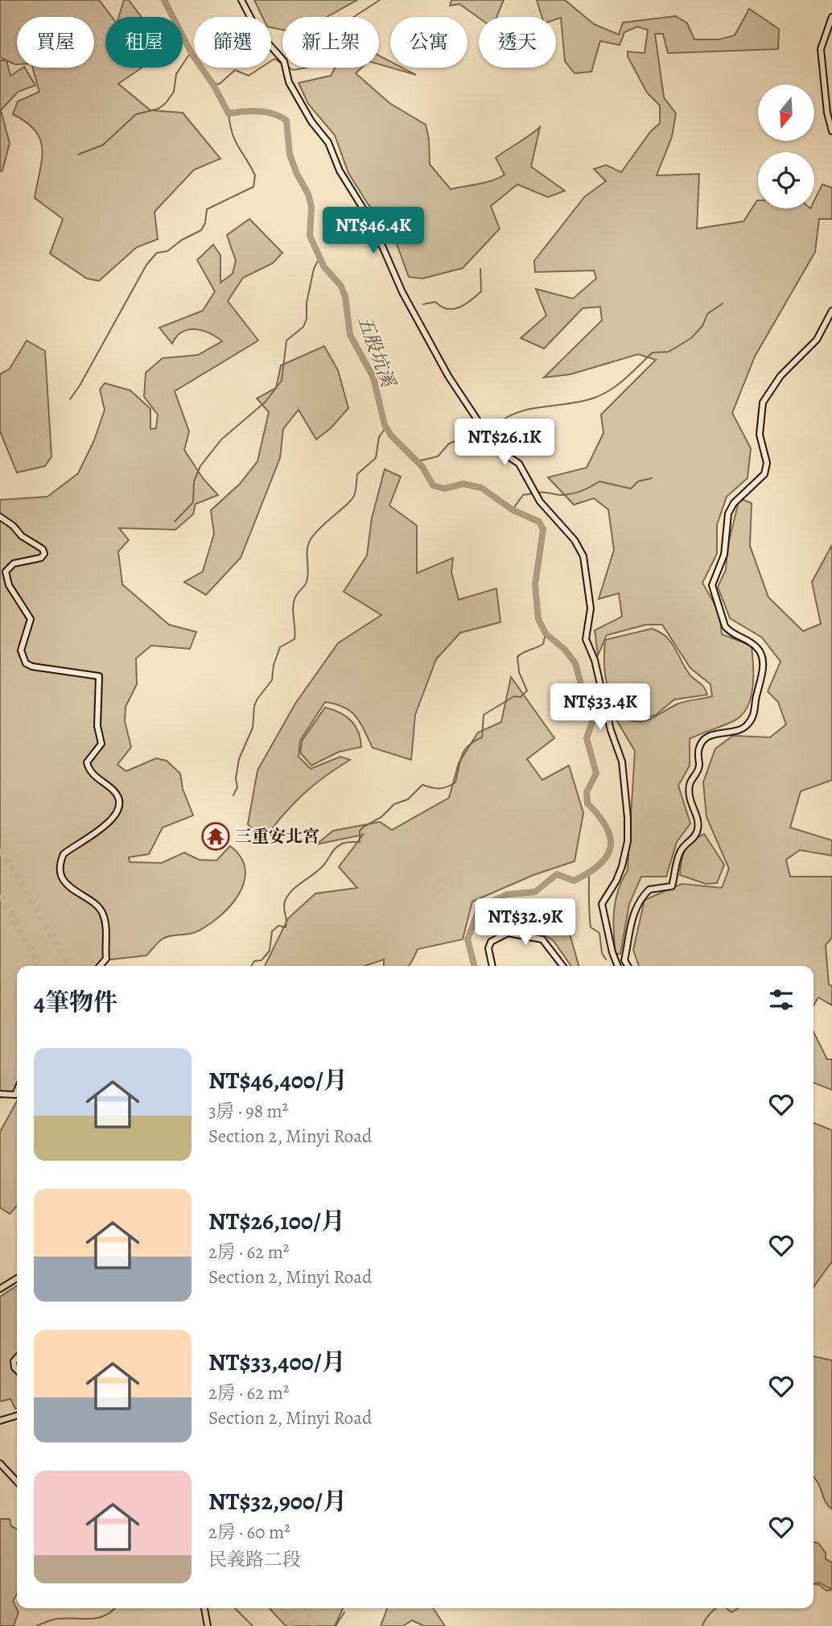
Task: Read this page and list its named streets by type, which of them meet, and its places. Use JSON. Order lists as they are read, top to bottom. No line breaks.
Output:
{"water":["五股坑溪"],"places":{"temple":["三重安北宮"]},"north":"bottom","page":{"chip":["買屋","租屋","篩選","新上架","公寓","透天"],"price":["NT$46.4K","NT$26.1K","NT$33.4K","NT$32.9K"],"heading":"4筆物件","list":[{"name":"NT$46,400/月","note":"3房 · 98 m² · Section 2, Minyi Road"},{"name":"NT$26,100/月","note":"2房 · 62 m² · Section 2, Minyi Road"},{"name":"NT$33,400/月","note":"2房 · 62 m² · Section 2, Minyi Road"},{"name":"NT$32,900/月","note":"2房 · 60 m² · 民義路二段"}]}}
